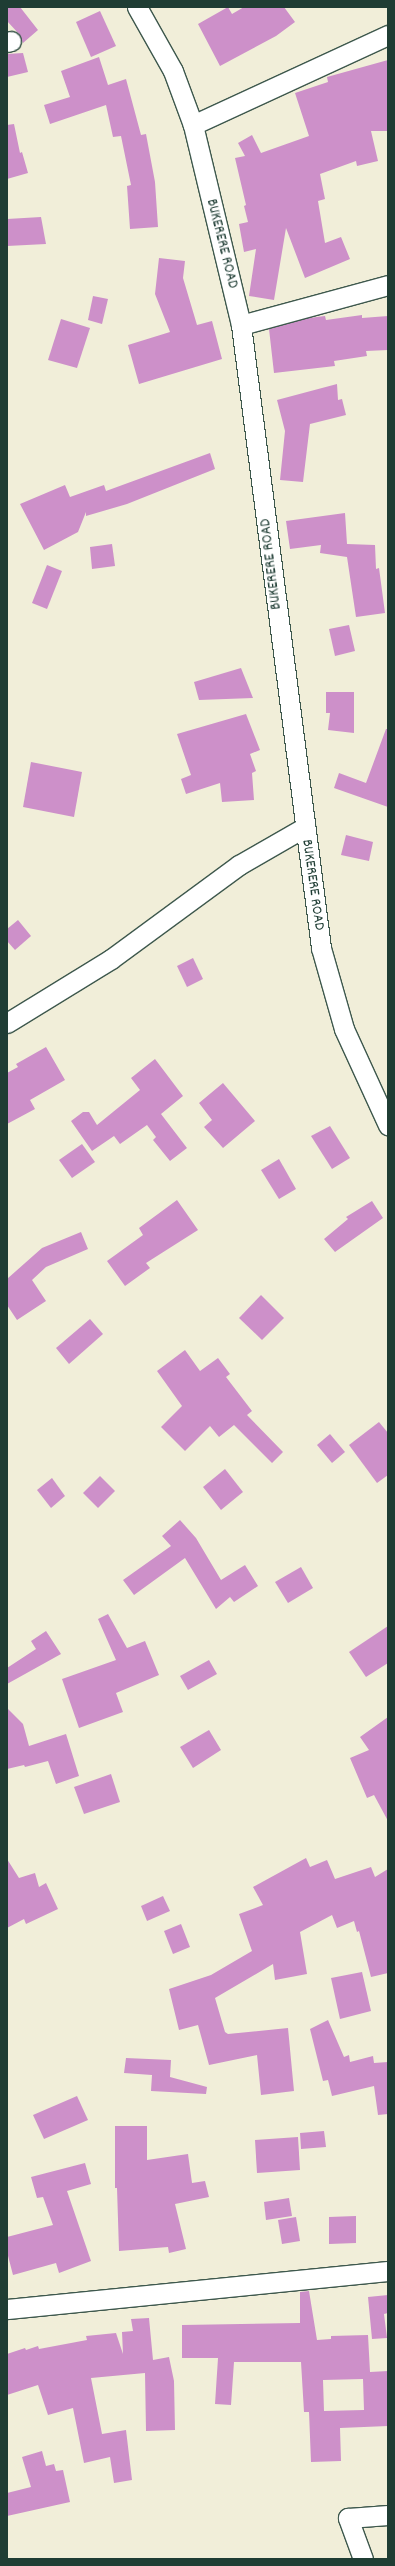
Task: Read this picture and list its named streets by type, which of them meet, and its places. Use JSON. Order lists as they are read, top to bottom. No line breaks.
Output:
{"streets":{"street":["BUKERERE ROAD"]}}
